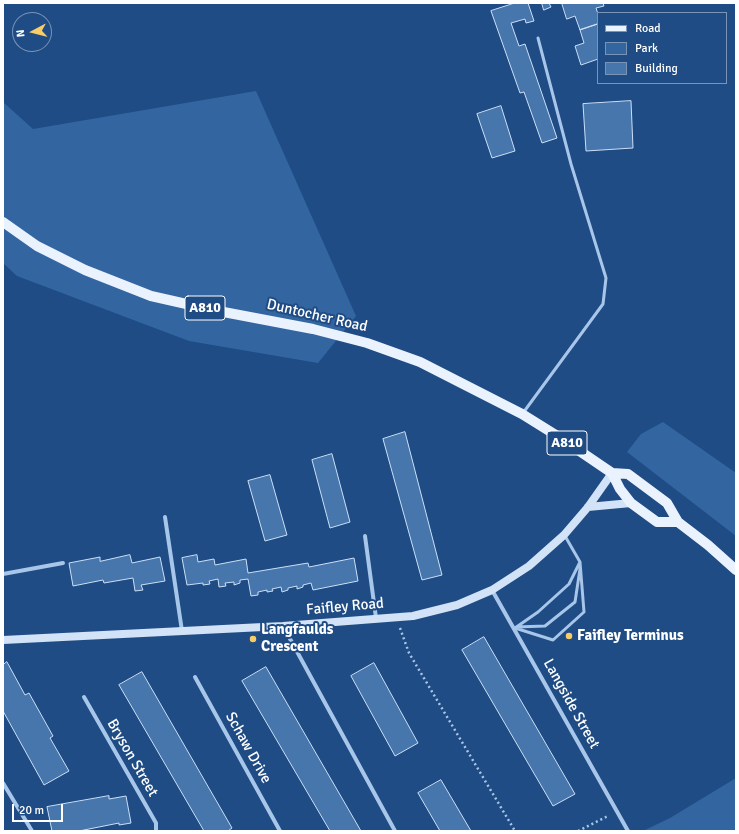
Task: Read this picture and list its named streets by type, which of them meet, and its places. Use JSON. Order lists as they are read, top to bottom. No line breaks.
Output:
{"streets":{"main road":["A810","Duntocher Road"],"street":["Faifley Road","Langside Street","Schaw Drive","Bryson Street"]},"crossings":[["A810","Duntocher Road"],["A810","Faifley Road"],["Duntocher Road","Faifley Road"],["Faifley Road","Langside Street"]],"places":["Faifley Terminus","Langfaulds Crescent"],"legend":["Road","Park","Building"],"scale_bar":"20 m","north":"left"}
